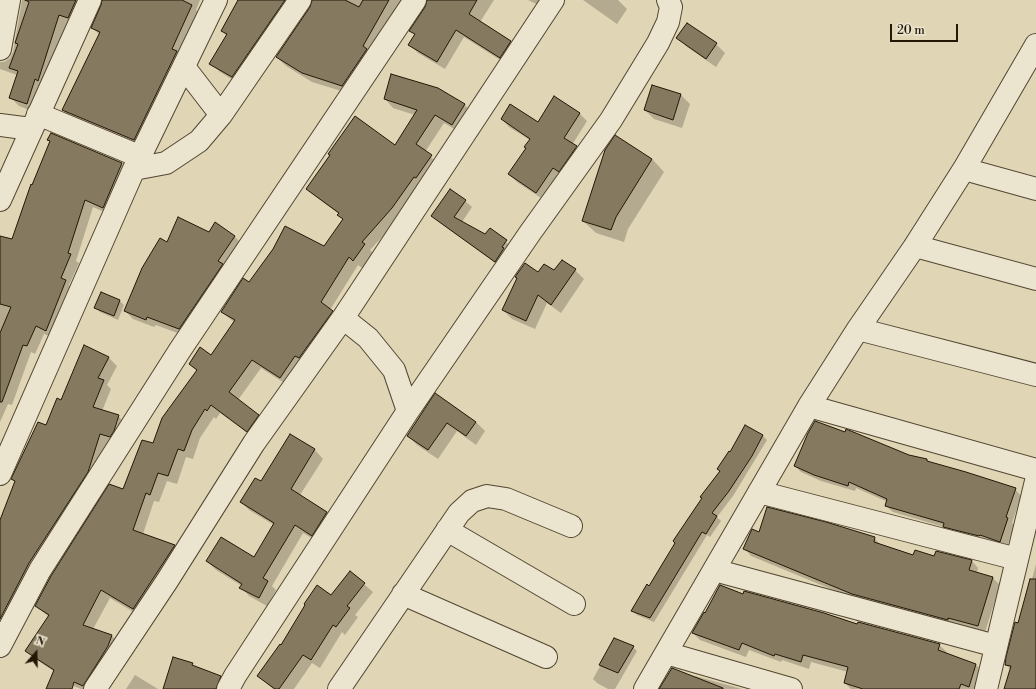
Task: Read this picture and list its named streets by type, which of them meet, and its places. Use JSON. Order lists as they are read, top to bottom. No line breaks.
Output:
{"scale_bar":"20 m","north":"top"}
